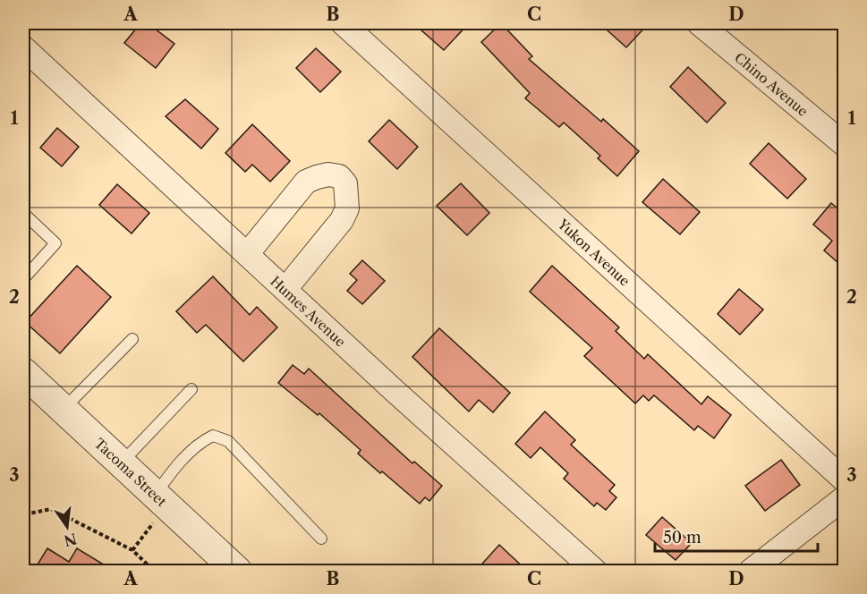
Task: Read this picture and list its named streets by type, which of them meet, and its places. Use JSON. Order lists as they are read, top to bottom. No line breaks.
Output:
{"streets":{"street":["Chino Avenue","Yukon Avenue","Humes Avenue","Tacoma Street"]},"scale_bar":"50 m","north":"bottom","grid":{"columns":["A","B","C","D"],"rows":["1","2","3"]}}
